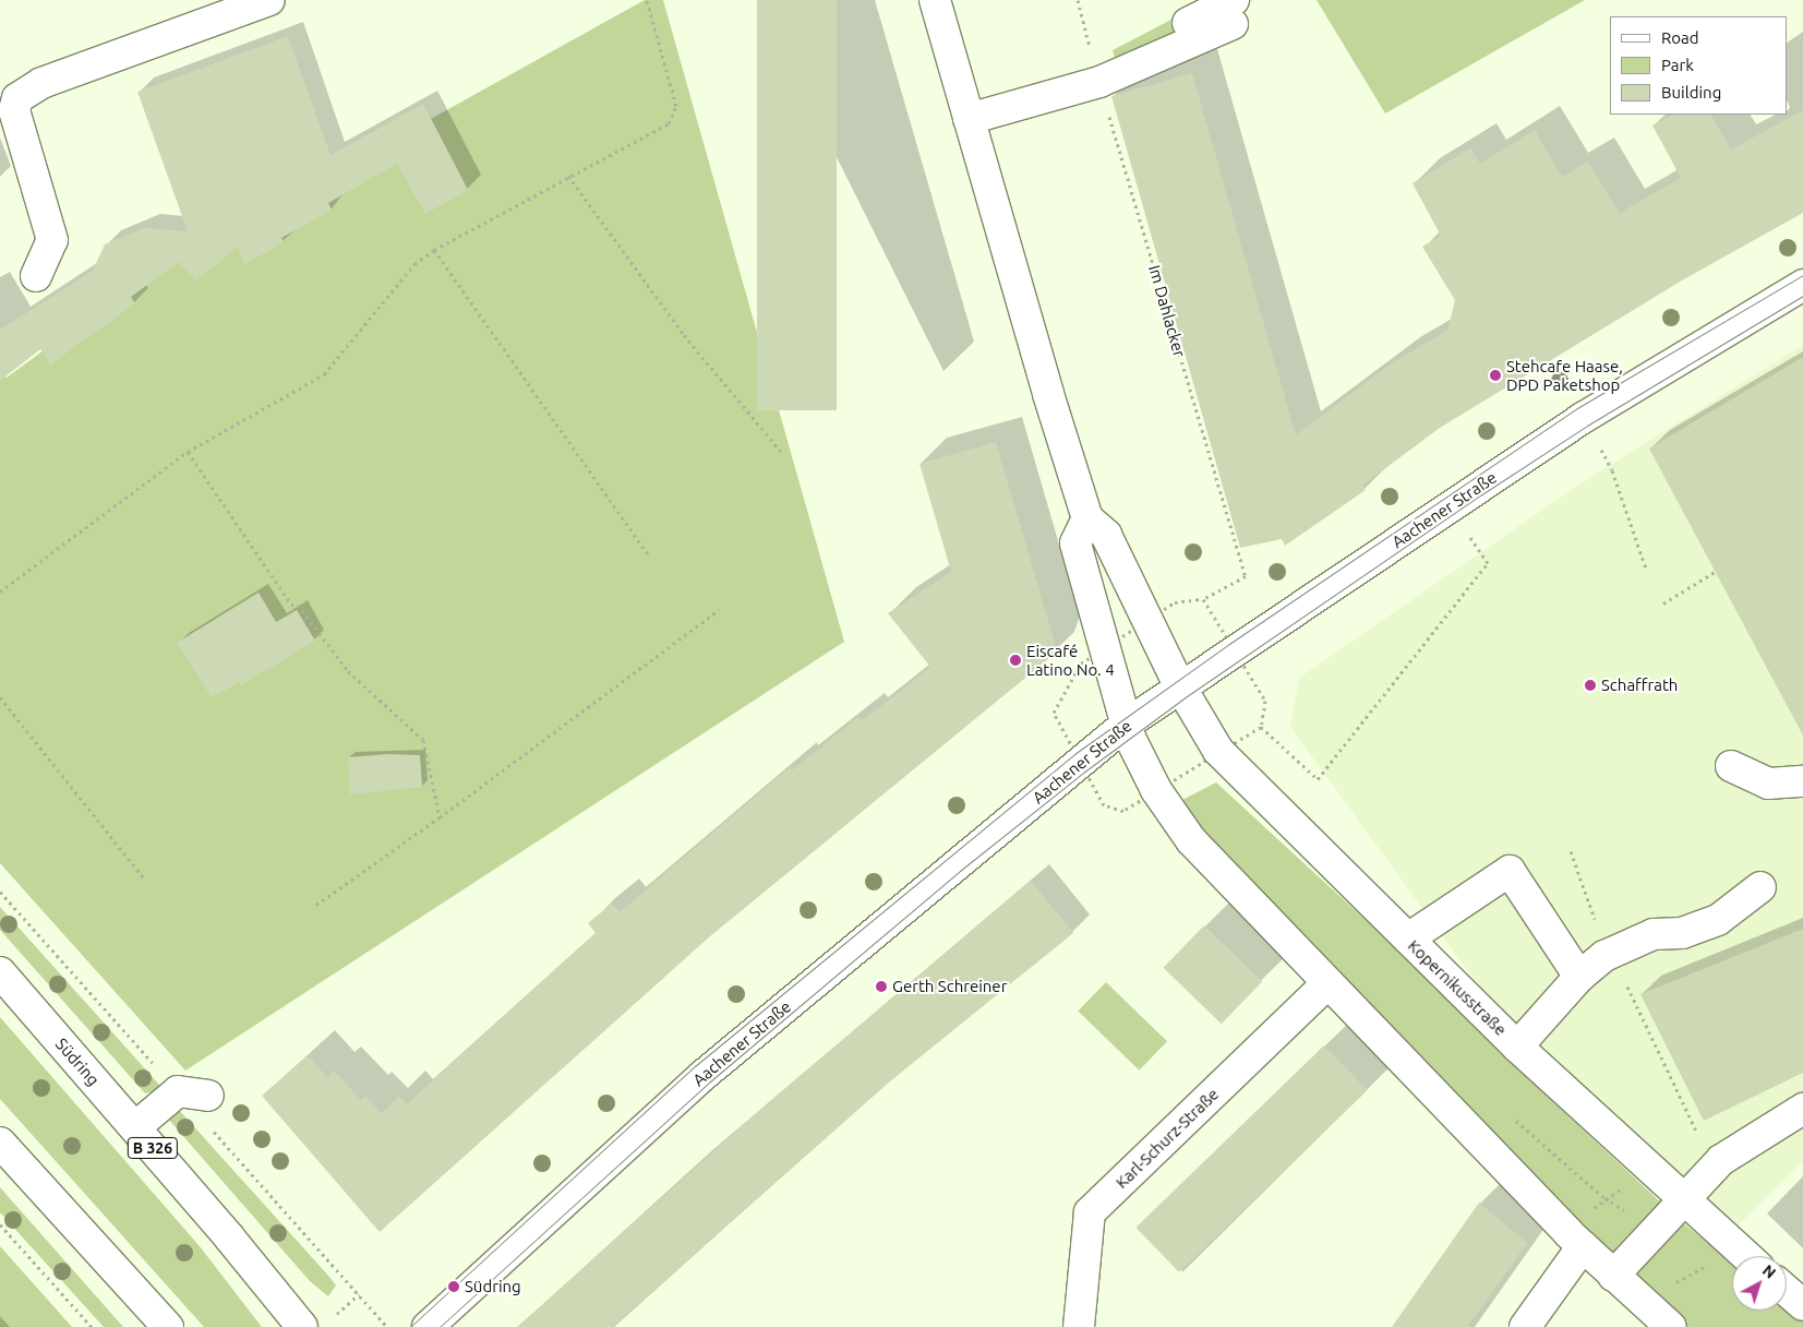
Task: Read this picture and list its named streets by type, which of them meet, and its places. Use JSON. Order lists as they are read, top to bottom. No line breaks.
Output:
{"streets":{"street":["Aachener Straße","Kopernikusstraße","Südring","Karl-Schurz-Straße","B 326"],"path":["Im Dahlacker"]},"crossings":[["Aachener Straße","Kopernikusstraße"]],"places":["Stehcafe Haase, DPD Paketshop","Eiscafé Latino No. 4","Schaffrath","Gerth Schreiner","Südring"],"legend":["Road","Park","Building"],"north":"top right"}
